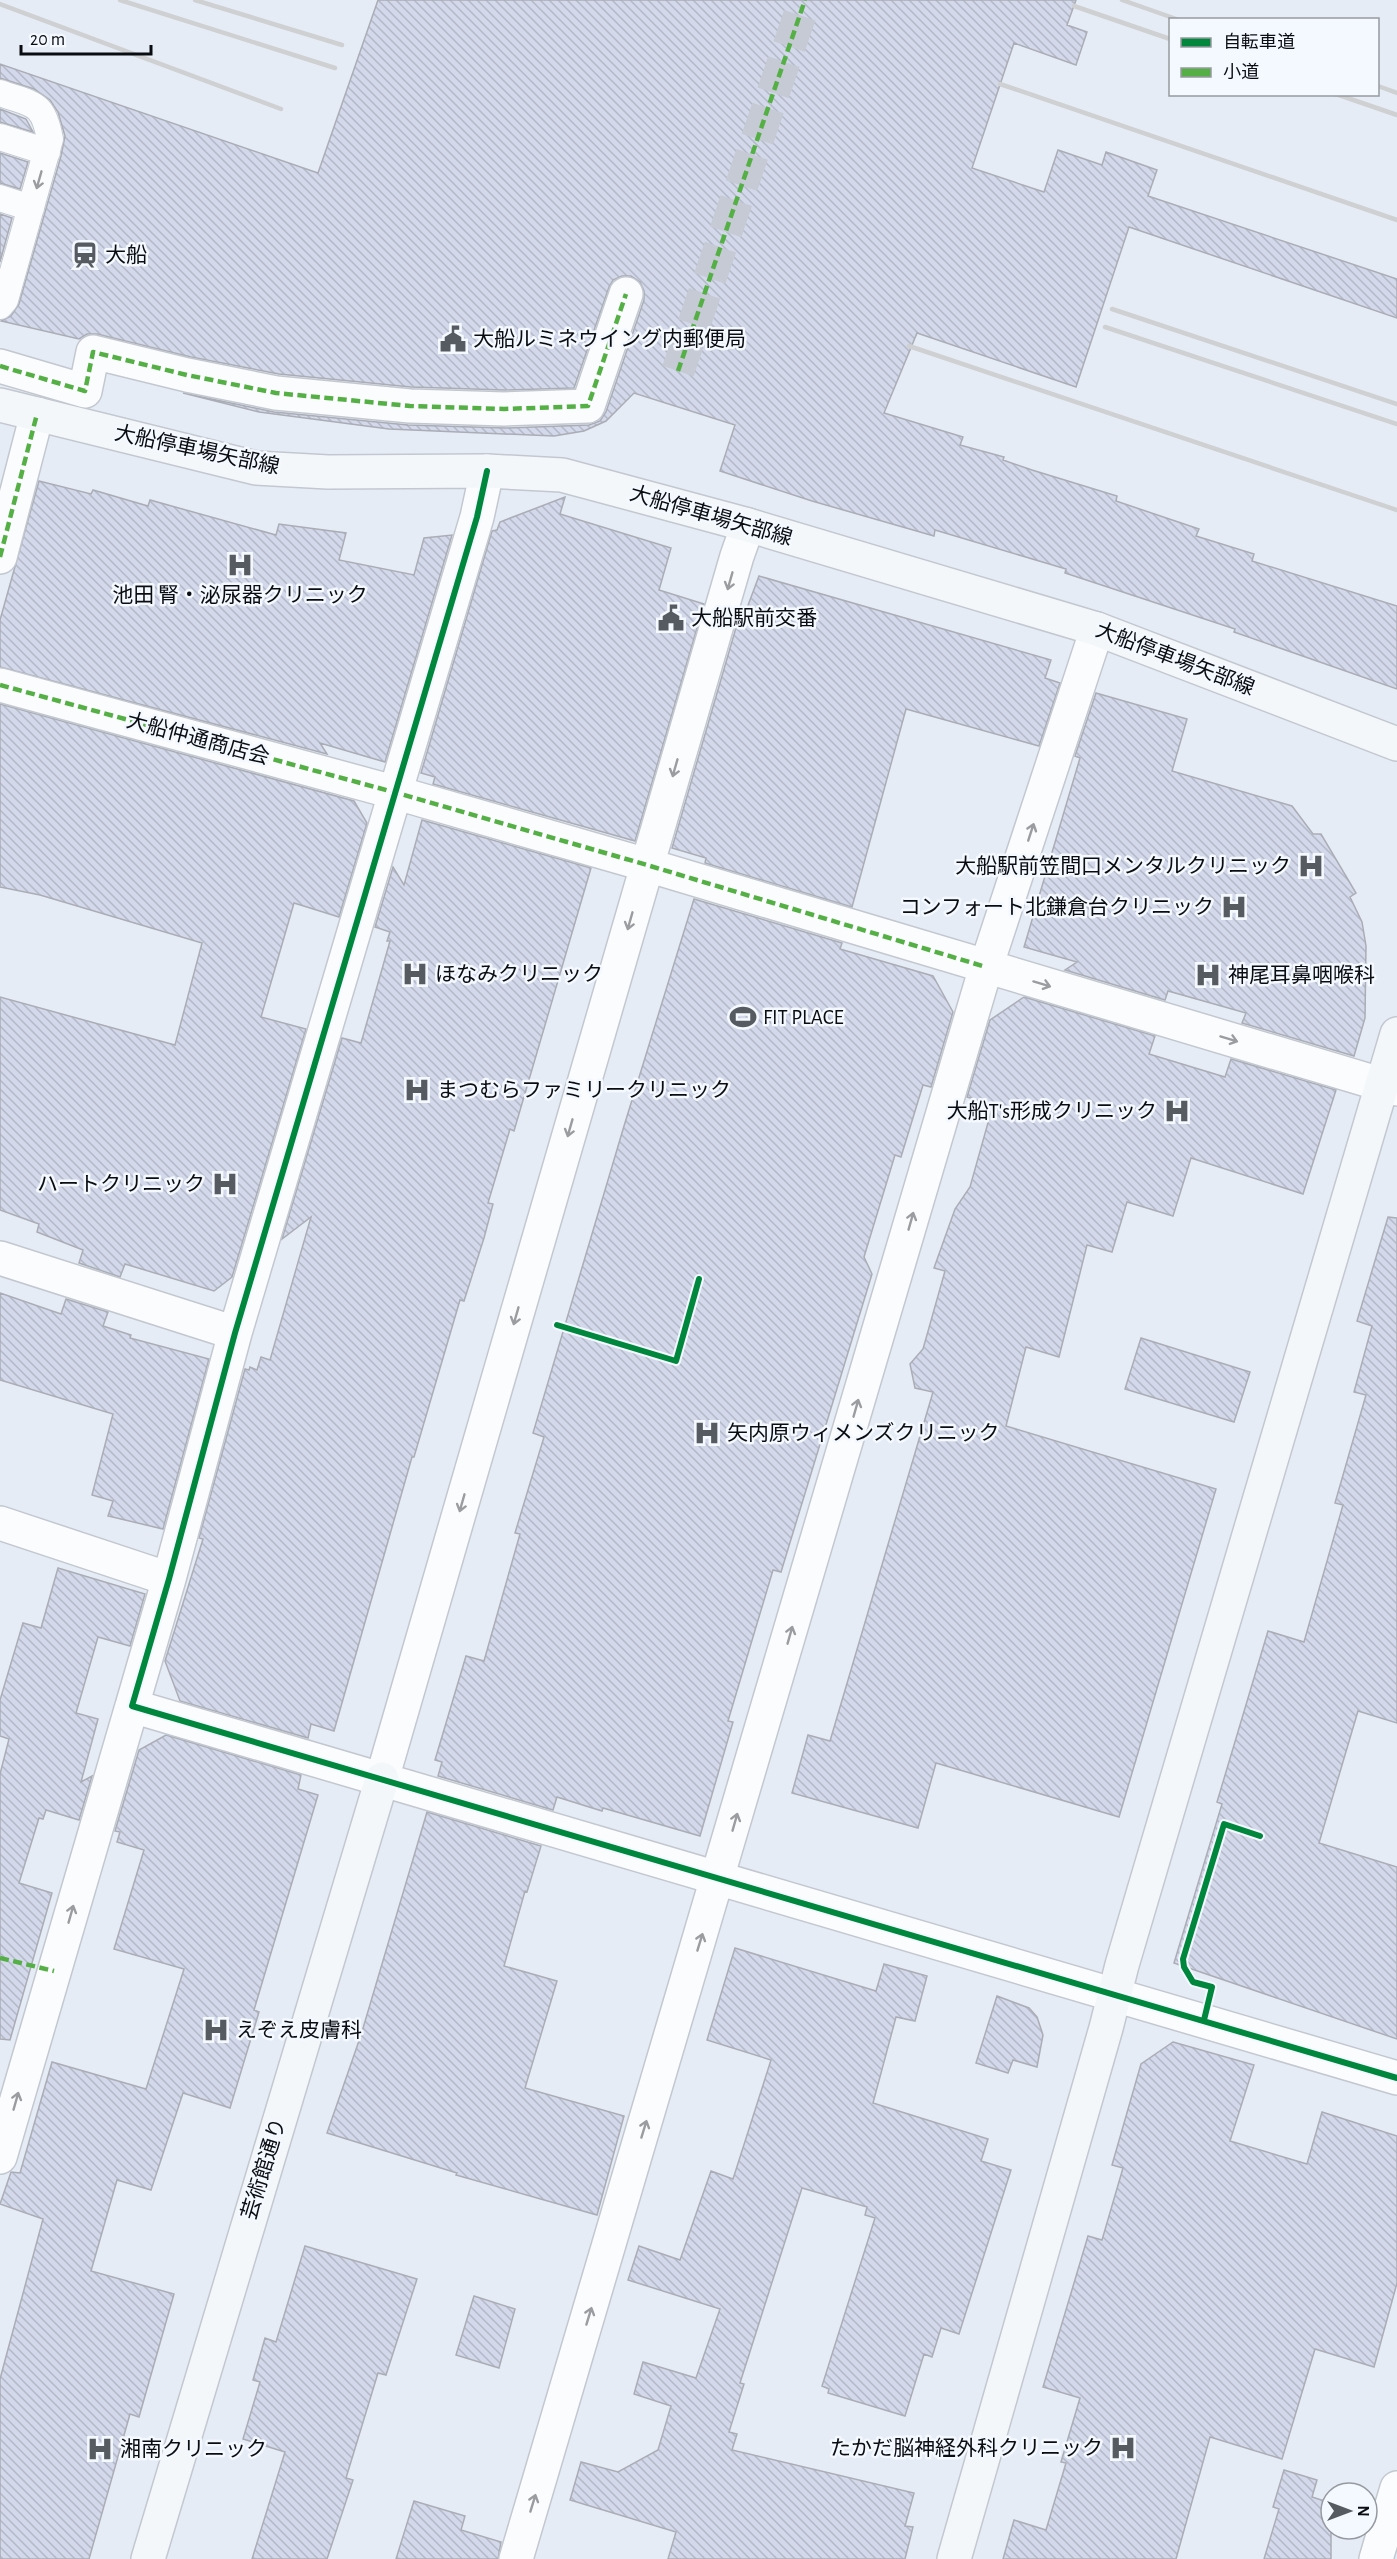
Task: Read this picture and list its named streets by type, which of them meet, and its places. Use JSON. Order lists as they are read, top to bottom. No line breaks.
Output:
{"streets":{"street":["大船停車場矢部線","大船仲通商店会","芸術館通り"]},"places":{"station":["大船"],"public building":["大船ルミネウイング内郵便局","大船駅前交番"],"hospital":["池田 腎・泌尿器クリニック","大船駅前笠間口メンタルクリニック","コンフォート北鎌倉台クリニック","ほなみクリニック","神尾耳鼻咽喉科","まつむらファミリークリニック","大船T's形成クリニック","ハートクリニック","矢内原ウィメンズクリニック","えぞえ皮膚科","たかだ脳神経外科クリニック","湘南クリニック"],"sports":["FIT PLACE"]},"legend":["自転車道","小道"],"scale_bar":"20 m","north":"right"}
